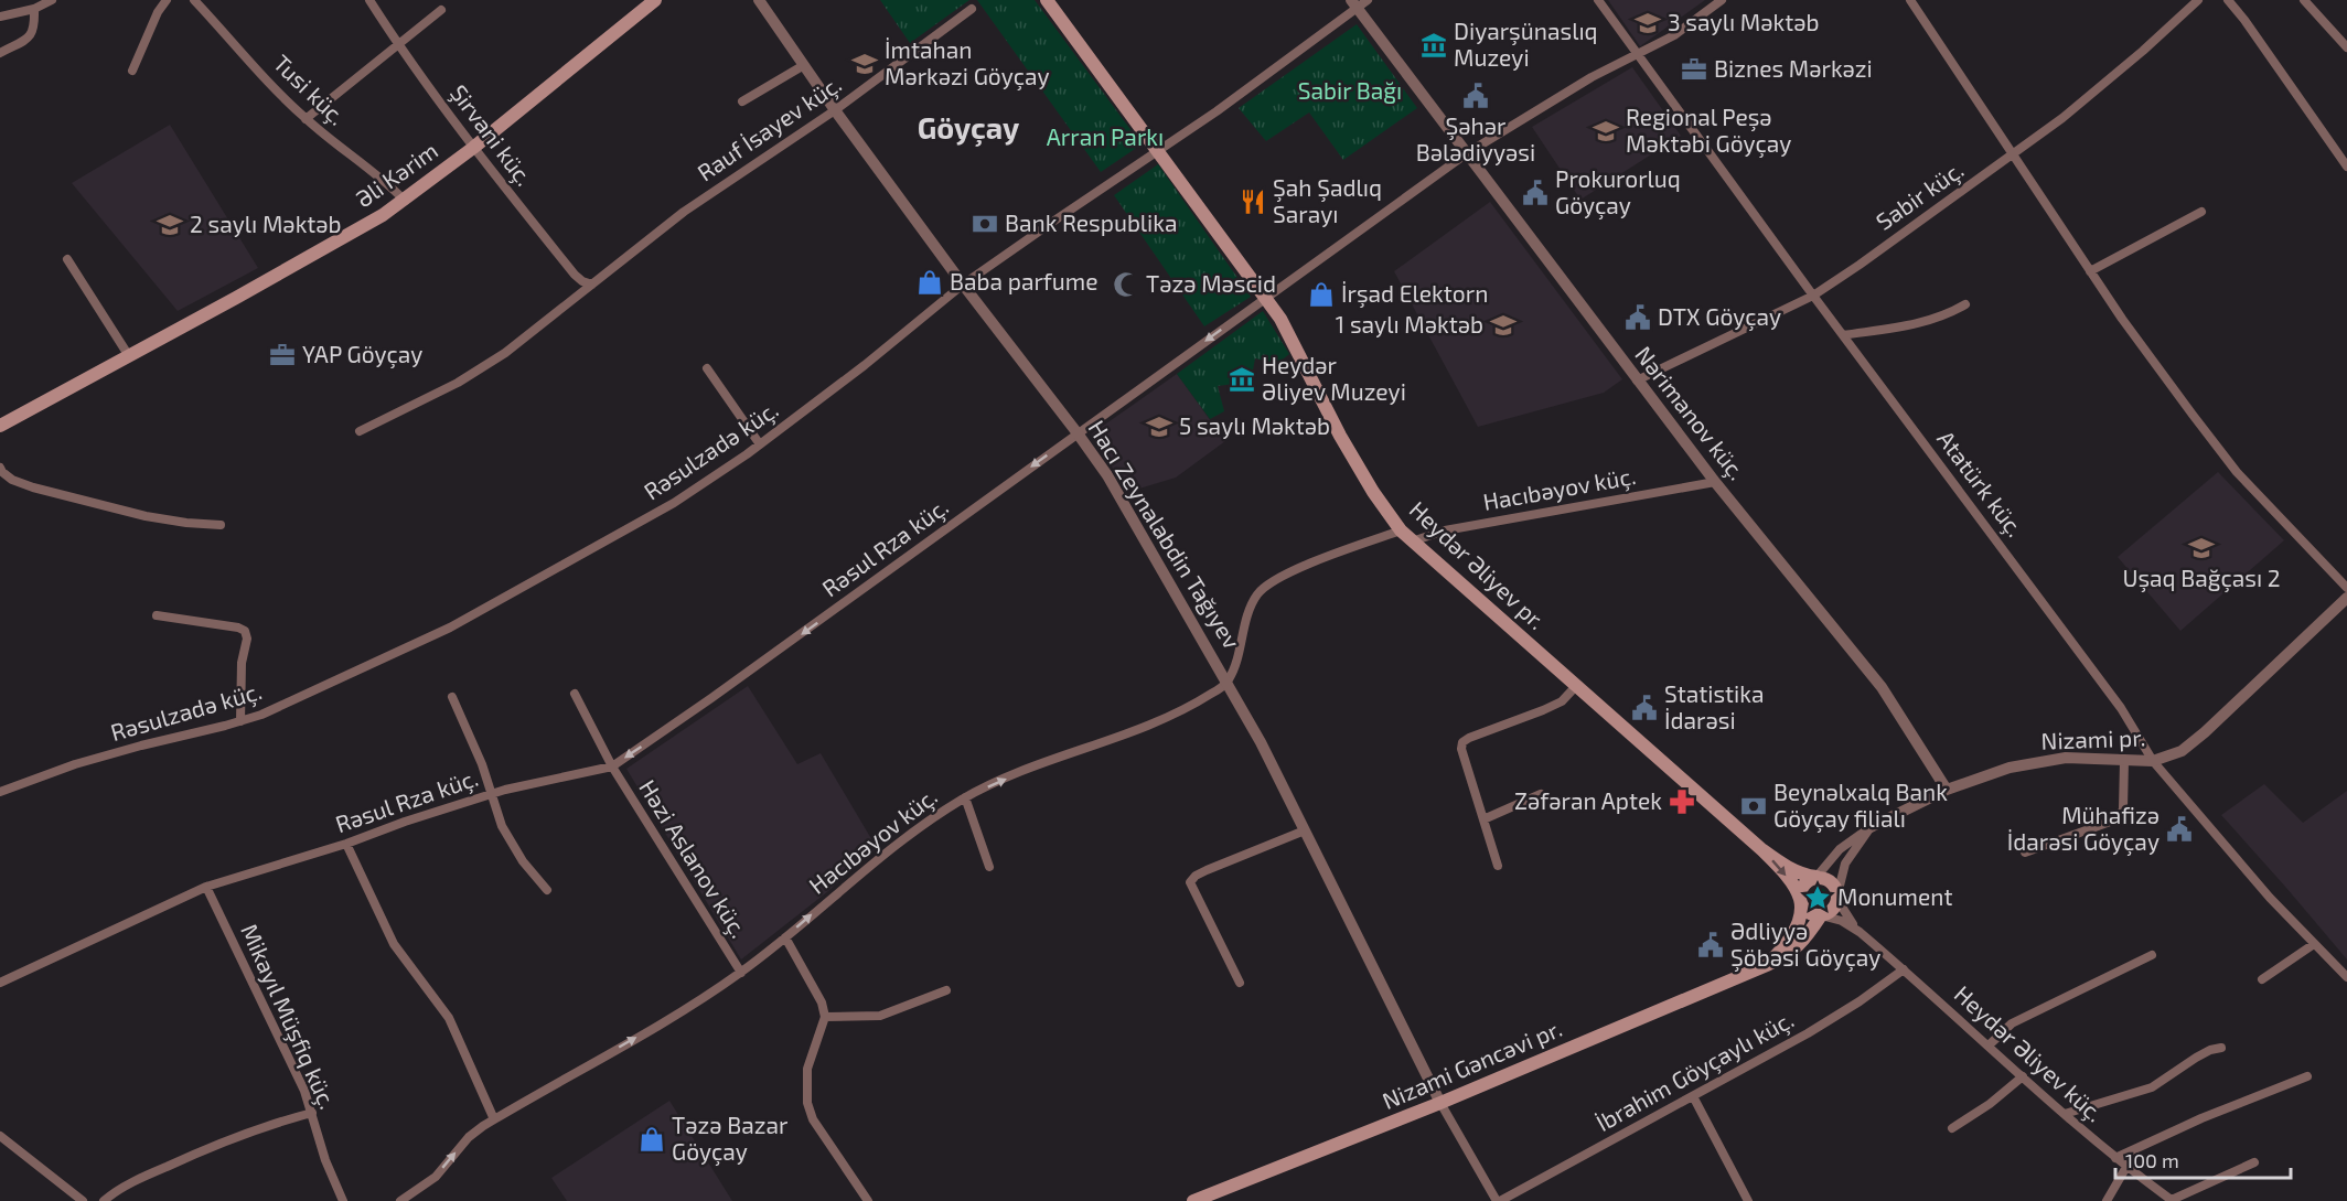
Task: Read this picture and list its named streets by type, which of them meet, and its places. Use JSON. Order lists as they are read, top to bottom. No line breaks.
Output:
{"streets":{"main road":["Əli Kərim","Heydər Əliyev pr.","Nizami Gəncəvi pr."],"street":["Tusi küç.","Rauf İsayev küç.","Şirvani küç.","Sabir küç.","Nərimanov küç.","Rəsulzadə küç.","Atatürk küç.","Hacıbəyov küç.","Hacı Zeynalabdin Tağıyev","Rəsul Rza küç.","Nizami pr.","Həzi Aslanov küç.","Mikayıl Müşfiq küç.","Heydər Əliyev küç.","İbrahim Göyçaylı küç."]},"crossings":[["Tusi küç.","Əli Kərim"],["Rauf İsayev küç.","Şirvani küç."],["Rauf İsayev küç.","Hacı Zeynalabdin Tağıyev"],["Şirvani küç.","Əli Kərim"],["Sabir küç.","Nərimanov küç."],["Sabir küç.","Atatürk küç."],["Nərimanov küç.","Rəsulzadə küç."],["Nərimanov küç.","Hacıbəyov küç."],["Nərimanov küç.","Rəsul Rza küç."],["Nərimanov küç.","Nizami pr."],["Rəsulzadə küç.","Hacı Zeynalabdin Tağıyev"],["Rəsulzadə küç.","Heydər Əliyev pr."],["Atatürk küç.","Rəsul Rza küç."],["Atatürk küç.","Nizami pr."],["Hacıbəyov küç.","Hacı Zeynalabdin Tağıyev"],["Hacıbəyov küç.","Heydər Əliyev pr."],["Hacıbəyov küç.","Həzi Aslanov küç."],["Hacı Zeynalabdin Tağıyev","Rəsul Rza küç."],["Hacı Zeynalabdin Tağıyev","Nizami Gəncəvi pr."],["Rəsul Rza küç.","Heydər Əliyev pr."],["Rəsul Rza küç.","Həzi Aslanov küç."],["Rəsul Rza küç.","Mikayıl Müşfiq küç."],["Heydər Əliyev küç.","İbrahim Göyçaylı küç."]],"one_way":["Hacıbəyov küç.","Rəsul Rza küç."],"districts":["Göyçay"],"parks":["Sabir Bağı","Arran Parkı"],"places":{"school or university":["3 saylı Məktəb","İmtahan Mərkəzi Göyçay","Regional Peşə Məktəbi Göyçay","2 saylı Məktəb","1 saylı Məktəb","5 saylı Məktəb","Uşaq Bağçası 2"],"museum":["Diyarşünaslıq Muzeyi","Heydər Əliyev Muzeyi"],"office":["Biznes Mərkəzi","YAP Göyçay"],"public building":["Şəhər Bələdiyyəsi","Prokurorluq Göyçay","DTX Göyçay","Statistika İdarəsi","Mühafizə İdarəsi Göyçay","Ədliyyə Şöbəsi Göyçay"],"restaurant":["Şah Şadlıq Sarayı"],"bank":["Bank Respublika","Beynəlxalq Bank Göyçay filialı"],"shop":["Baba parfume","İrşad Elektorn","Təzə Bazar Göyçay"],"mosque":["Təzə Məscid"],"pharmacy":["Zəfəran Aptek"],"place":["Monument"]},"scale_bar":"100 m"}
